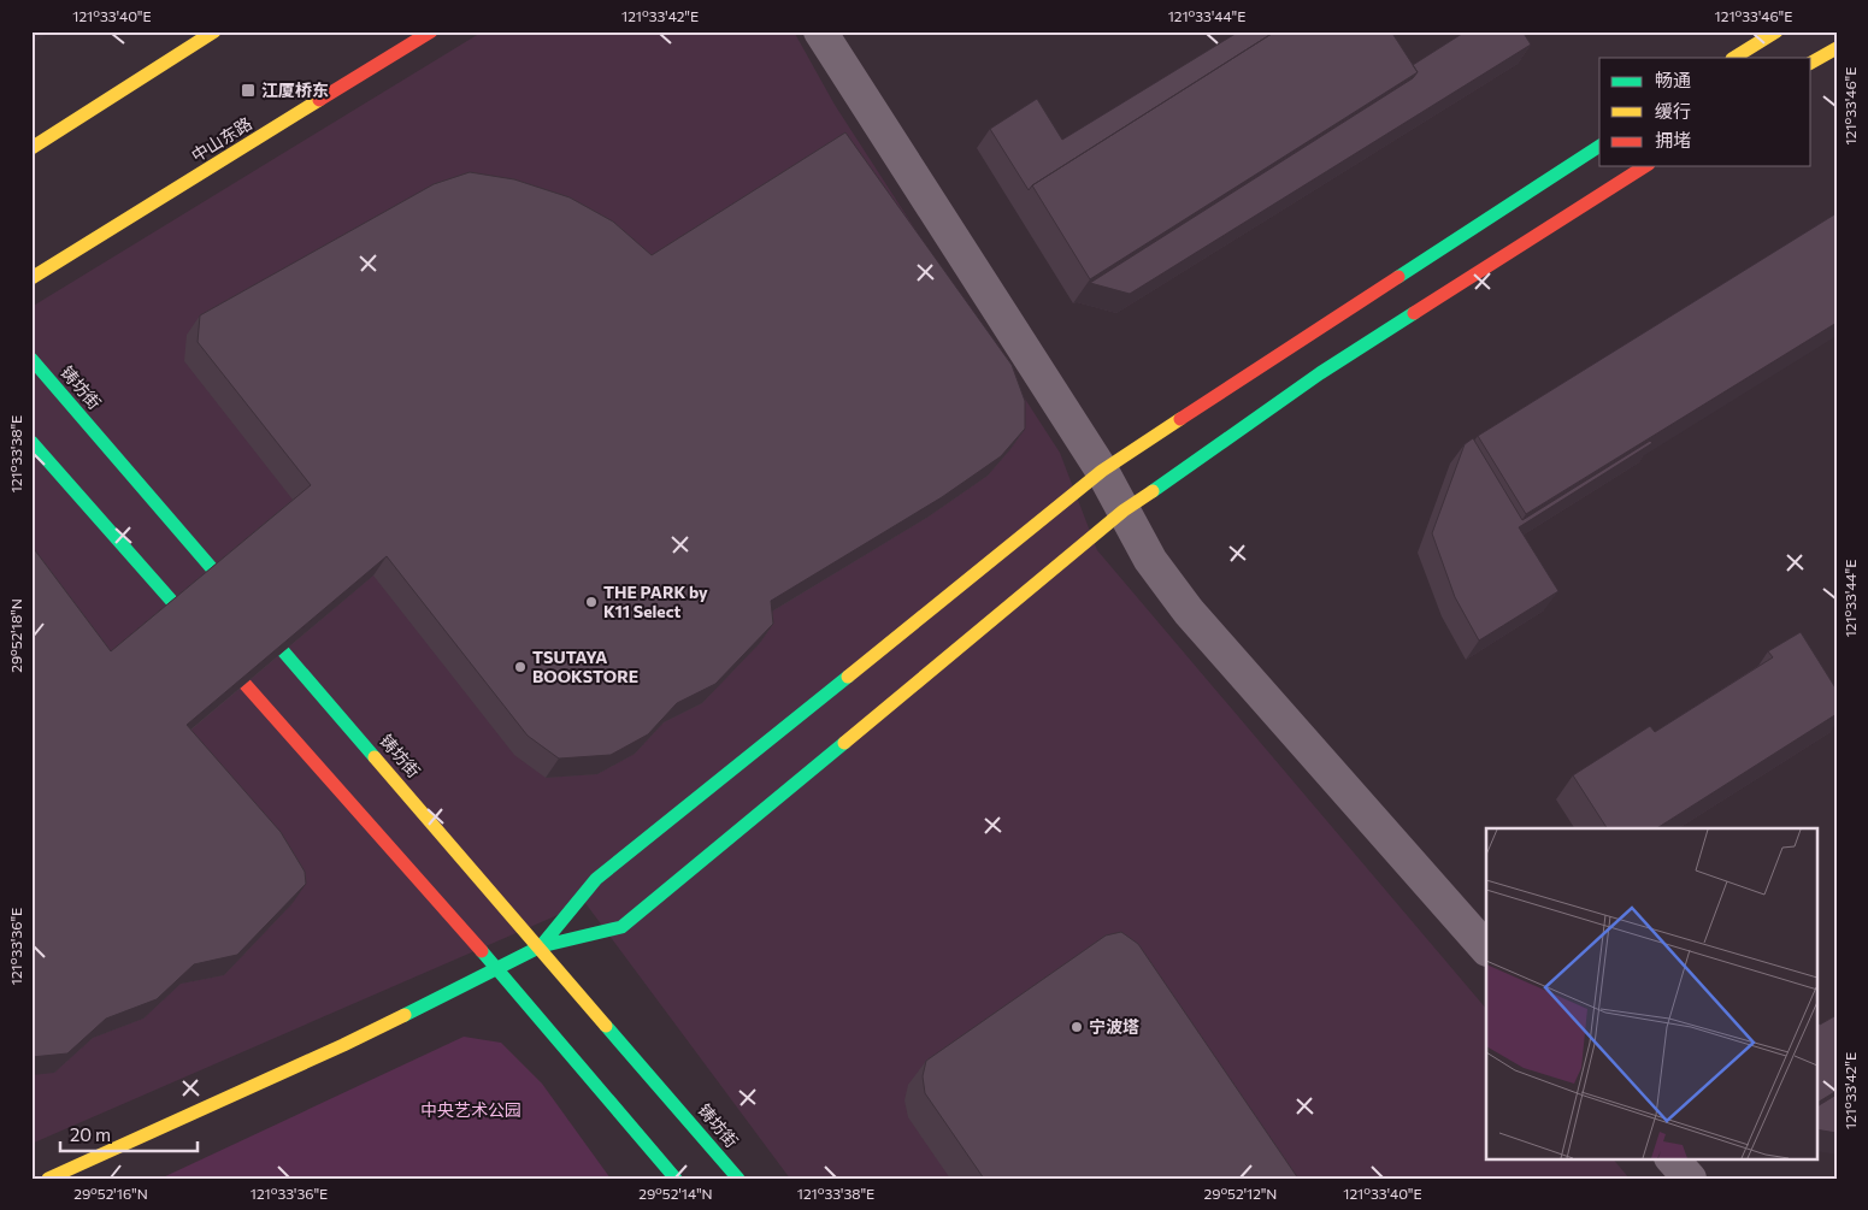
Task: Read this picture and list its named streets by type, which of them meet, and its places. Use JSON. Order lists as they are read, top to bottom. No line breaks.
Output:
{"streets":{"street":["中山东路","铸坊街"]},"parks":["中央艺术公园"],"places":{"transit":["江厦桥东"],"other":["THE PARK by K11 Select","TSUTAYA BOOKSTORE","宁波塔"]},"legend":["畅通","缓行","拥堵"],"scale_bar":"20 m","coordinates":["121°33'40\"E","121°33'42\"E","121°33'44\"E","121°33'46\"E","121°33'38\"E","29°52'18\"N","121°33'36\"E","29°52'16\"N","29°52'14\"N","29°52'12\"N"]}
